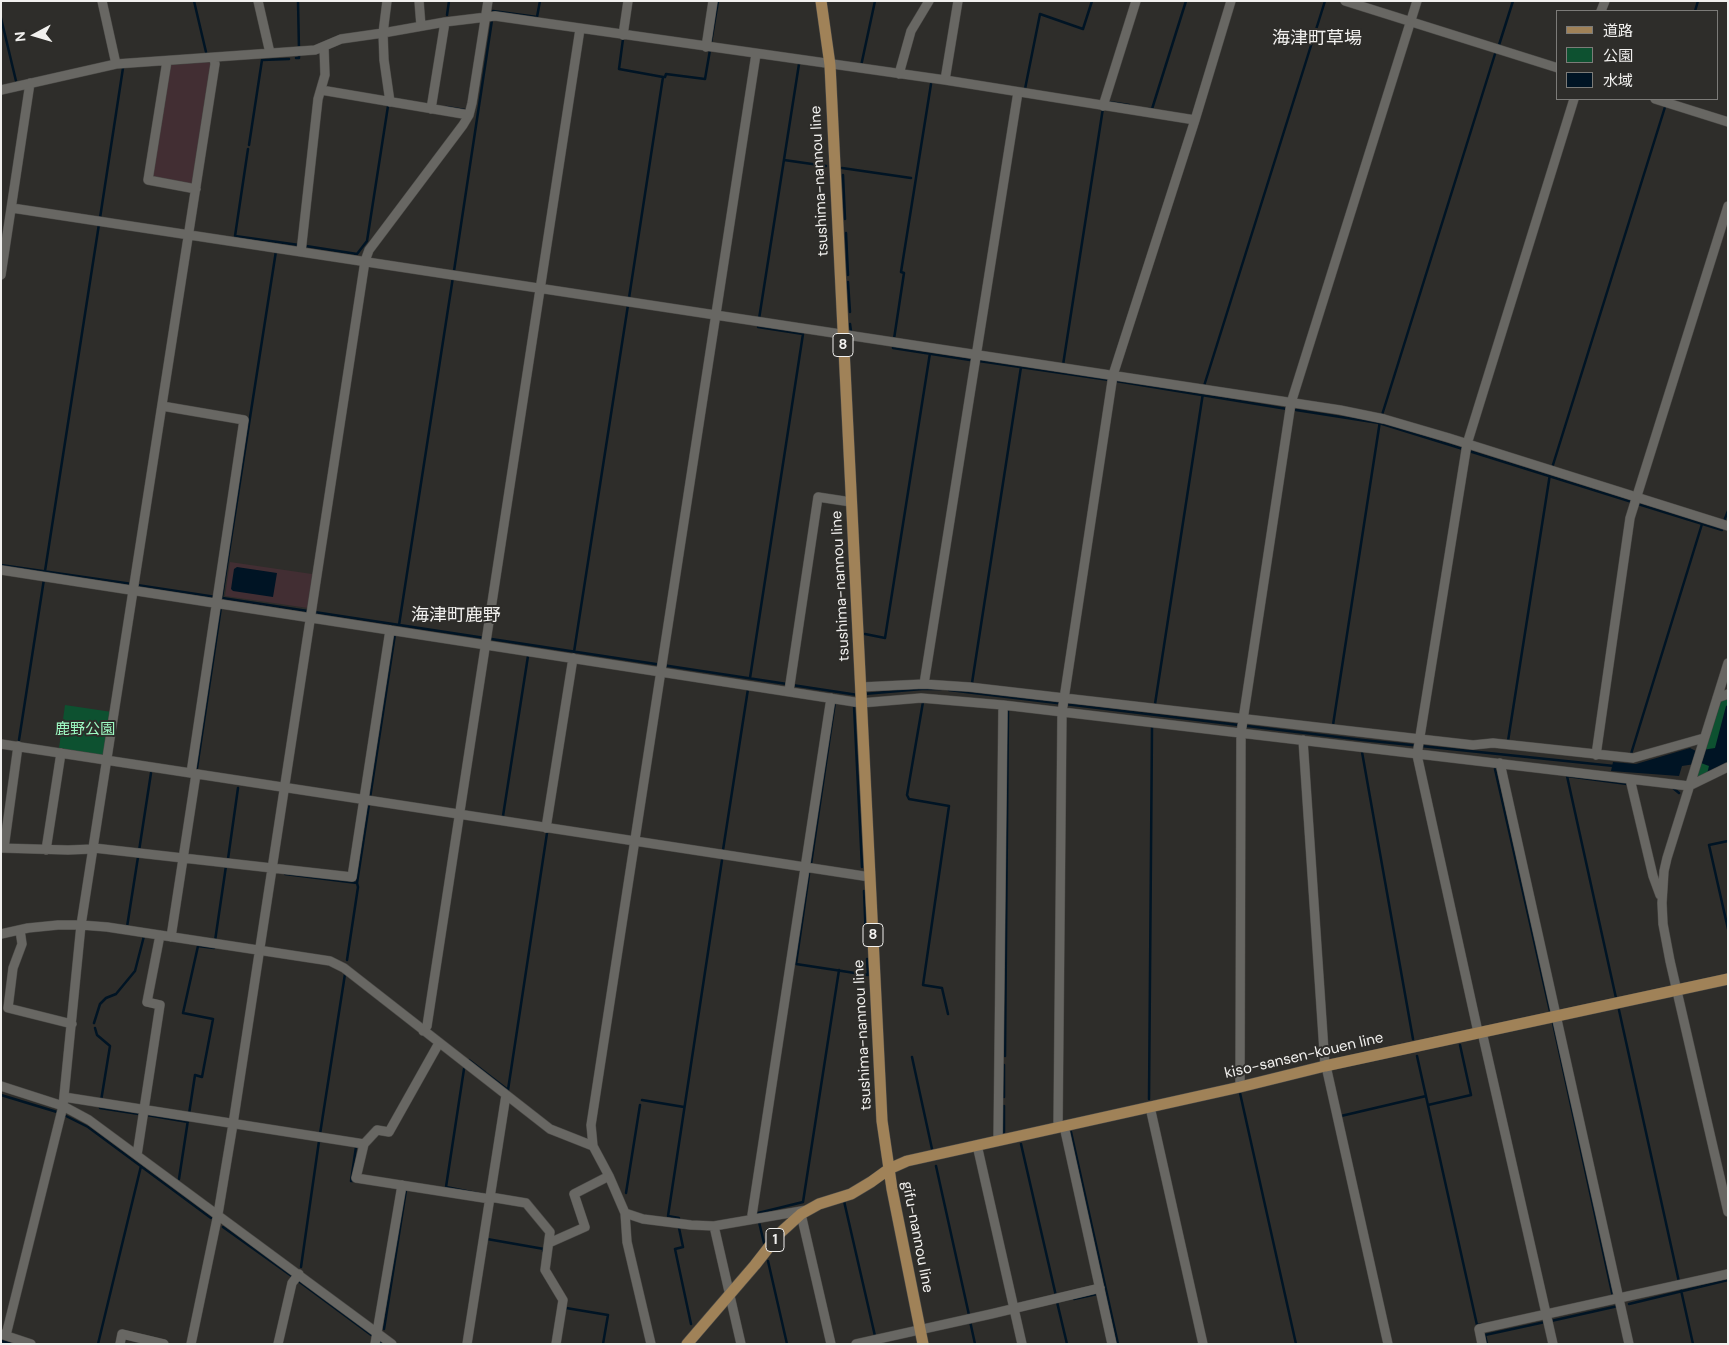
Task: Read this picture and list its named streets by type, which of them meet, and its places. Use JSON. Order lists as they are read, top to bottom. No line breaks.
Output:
{"streets":{"main road":["tsushima-nannou line","8","kiso-sansen-kouen line","gifu-nannou line","1"]},"crossings":[["tsushima-nannou line","kiso-sansen-kouen line"],["tsushima-nannou line","gifu-nannou line"],["kiso-sansen-kouen line","gifu-nannou line"]],"districts":["海津町草場","海津町鹿野"],"parks":["鹿野公園"],"legend":["道路","公園","水域"],"north":"left"}
